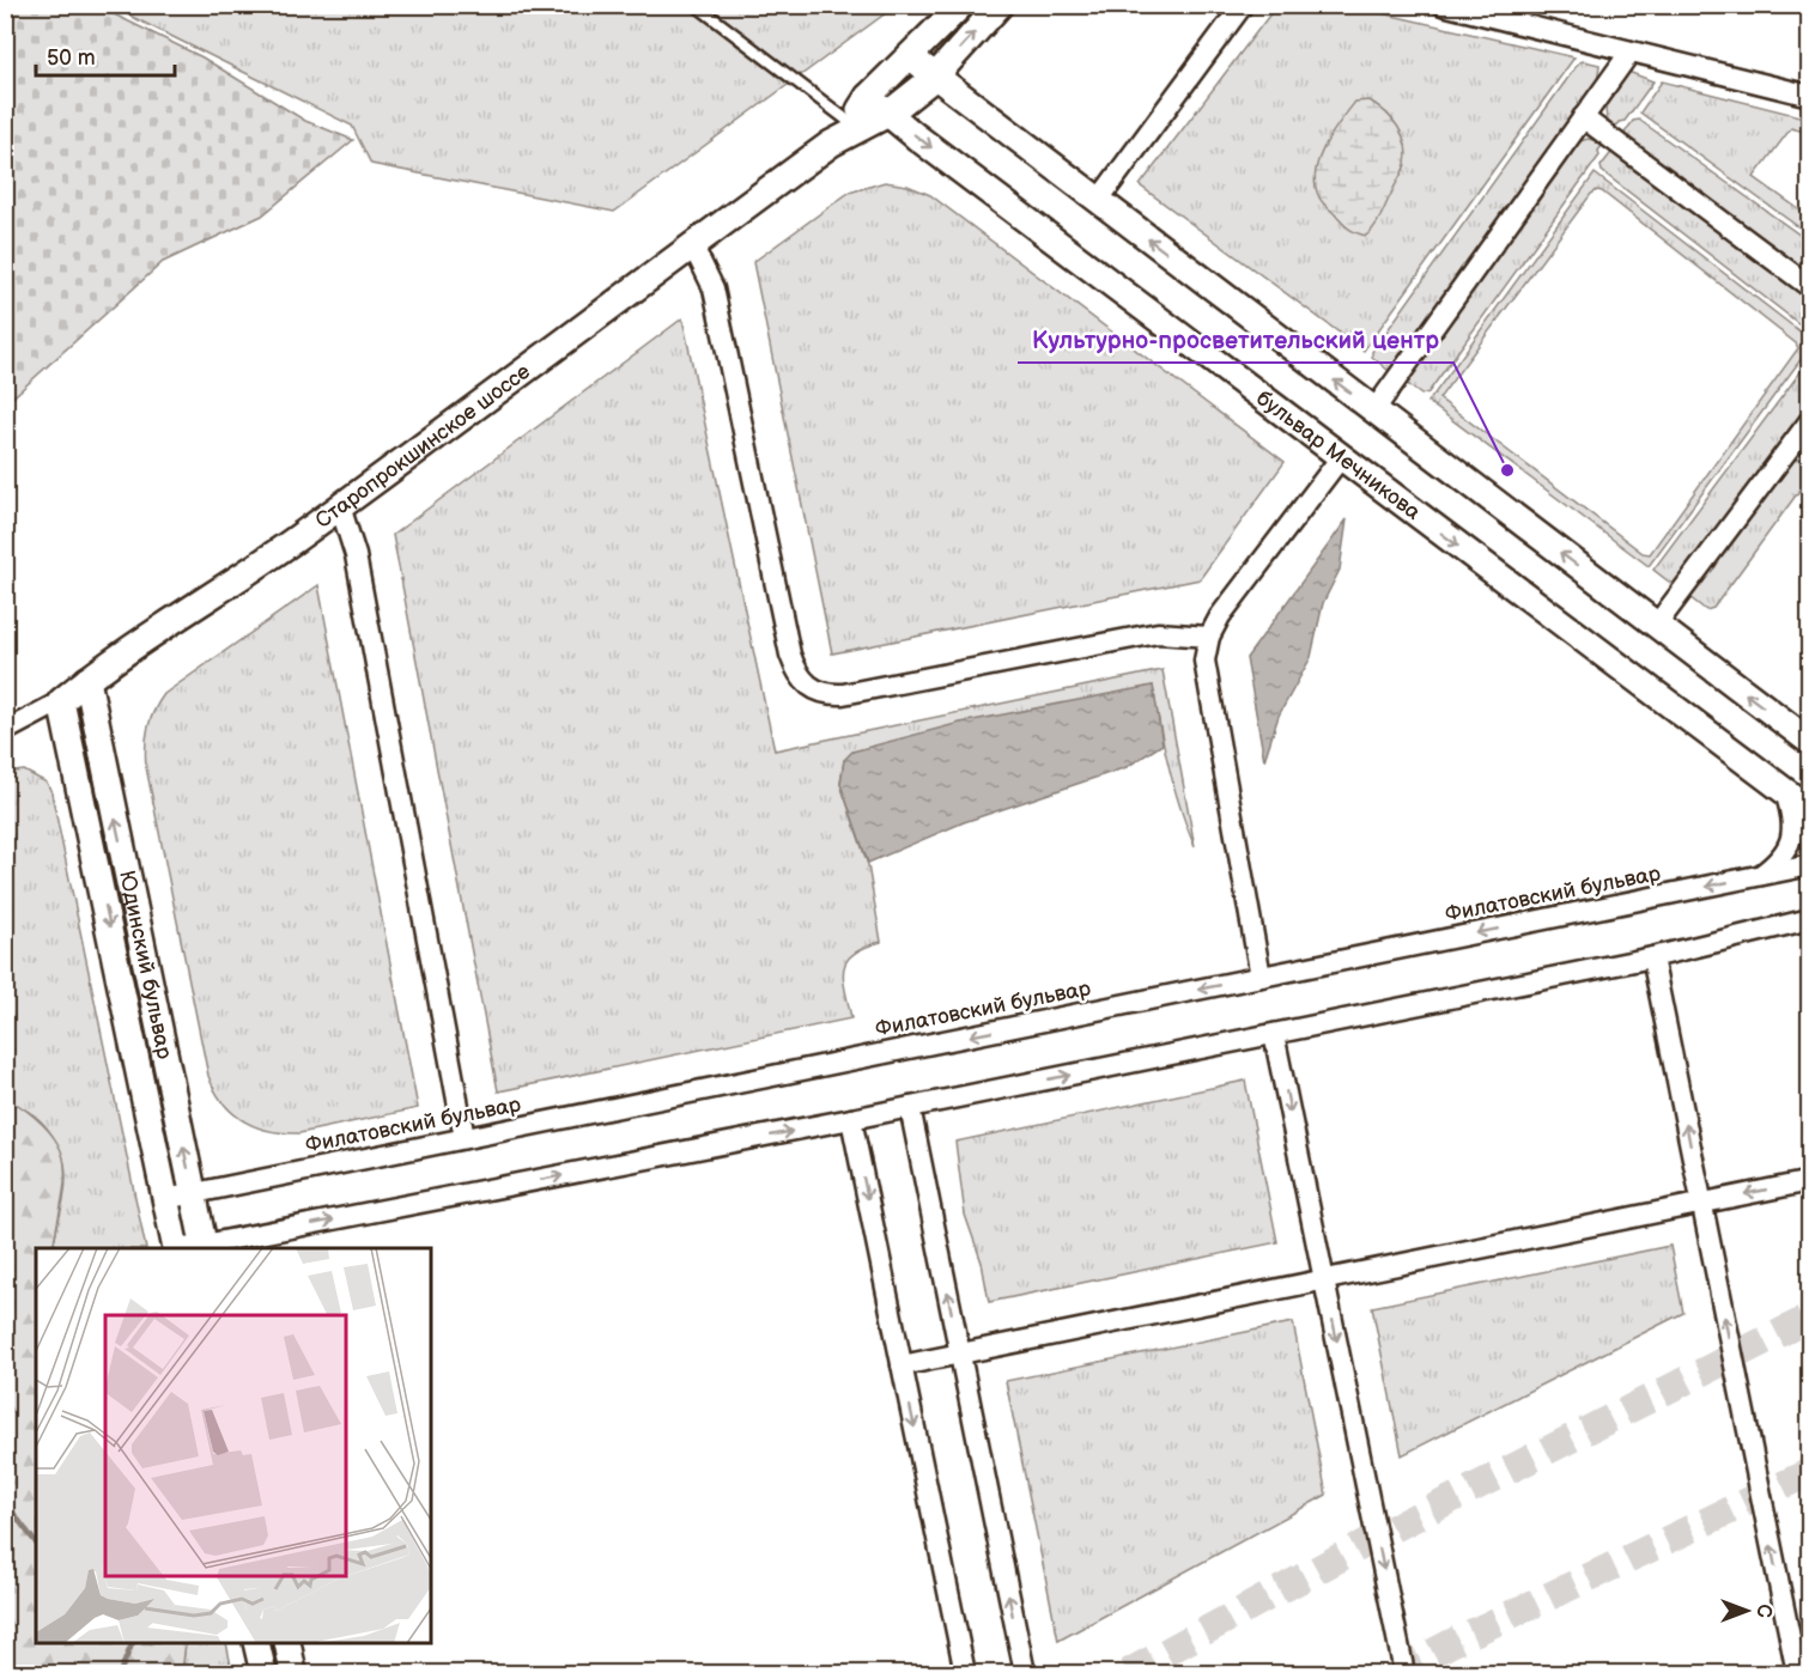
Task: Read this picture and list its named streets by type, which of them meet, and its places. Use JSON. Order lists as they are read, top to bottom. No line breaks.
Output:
{"streets":{"street":["Старопрокшинское шоссе","бульвар Мечникова","Филатовский бульвар","Юдинский бульвар"]},"crossings":[["Старопрокшинское шоссе","бульвар Мечникова"],["Старопрокшинское шоссе","Юдинский бульвар"],["Филатовский бульвар","Юдинский бульвар"]],"places":["Культурно-просветительский центр"],"scale_bar":"50 m","north":"right"}
